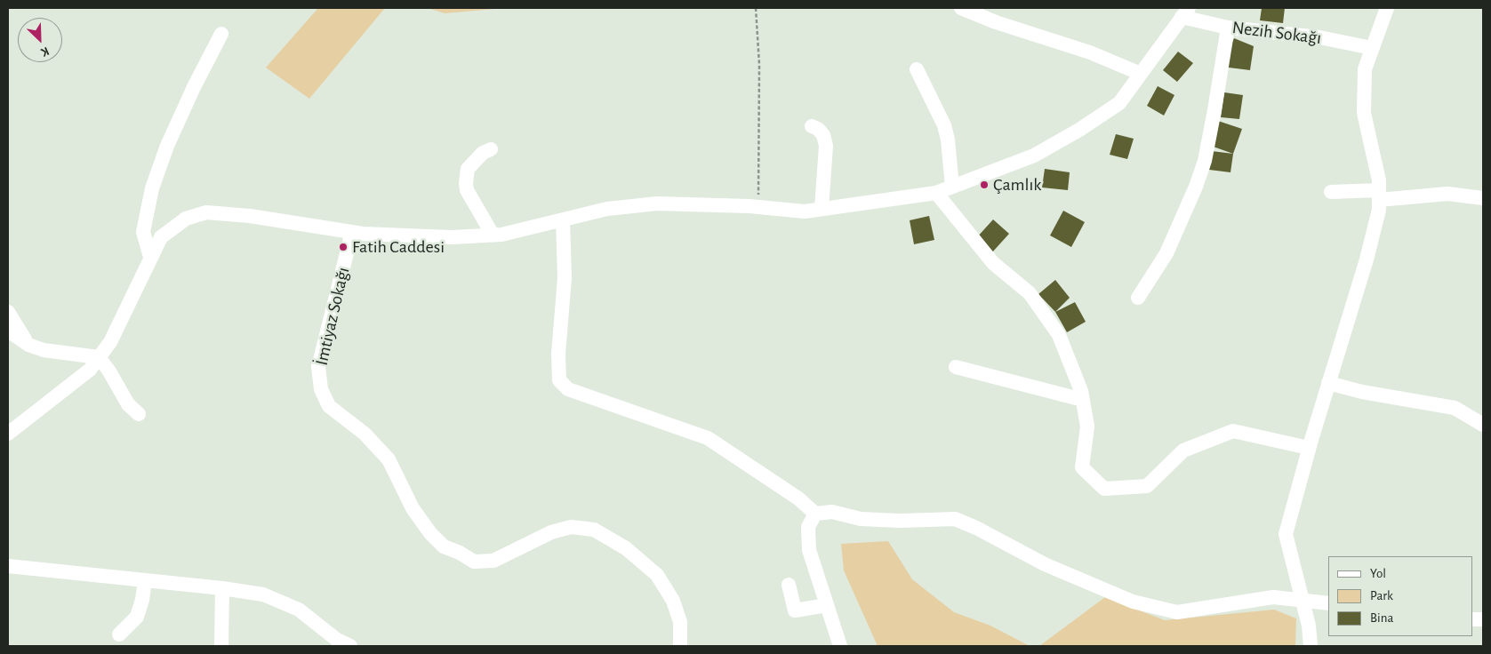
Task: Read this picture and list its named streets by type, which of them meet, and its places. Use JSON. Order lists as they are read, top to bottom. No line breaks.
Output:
{"streets":{"street":["Nezih Sokağı","İmtiyaz Sokağı"]},"places":["Çamlık","Fatih Caddesi"],"legend":["Yol","Park","Bina"],"north":"bottom right"}
